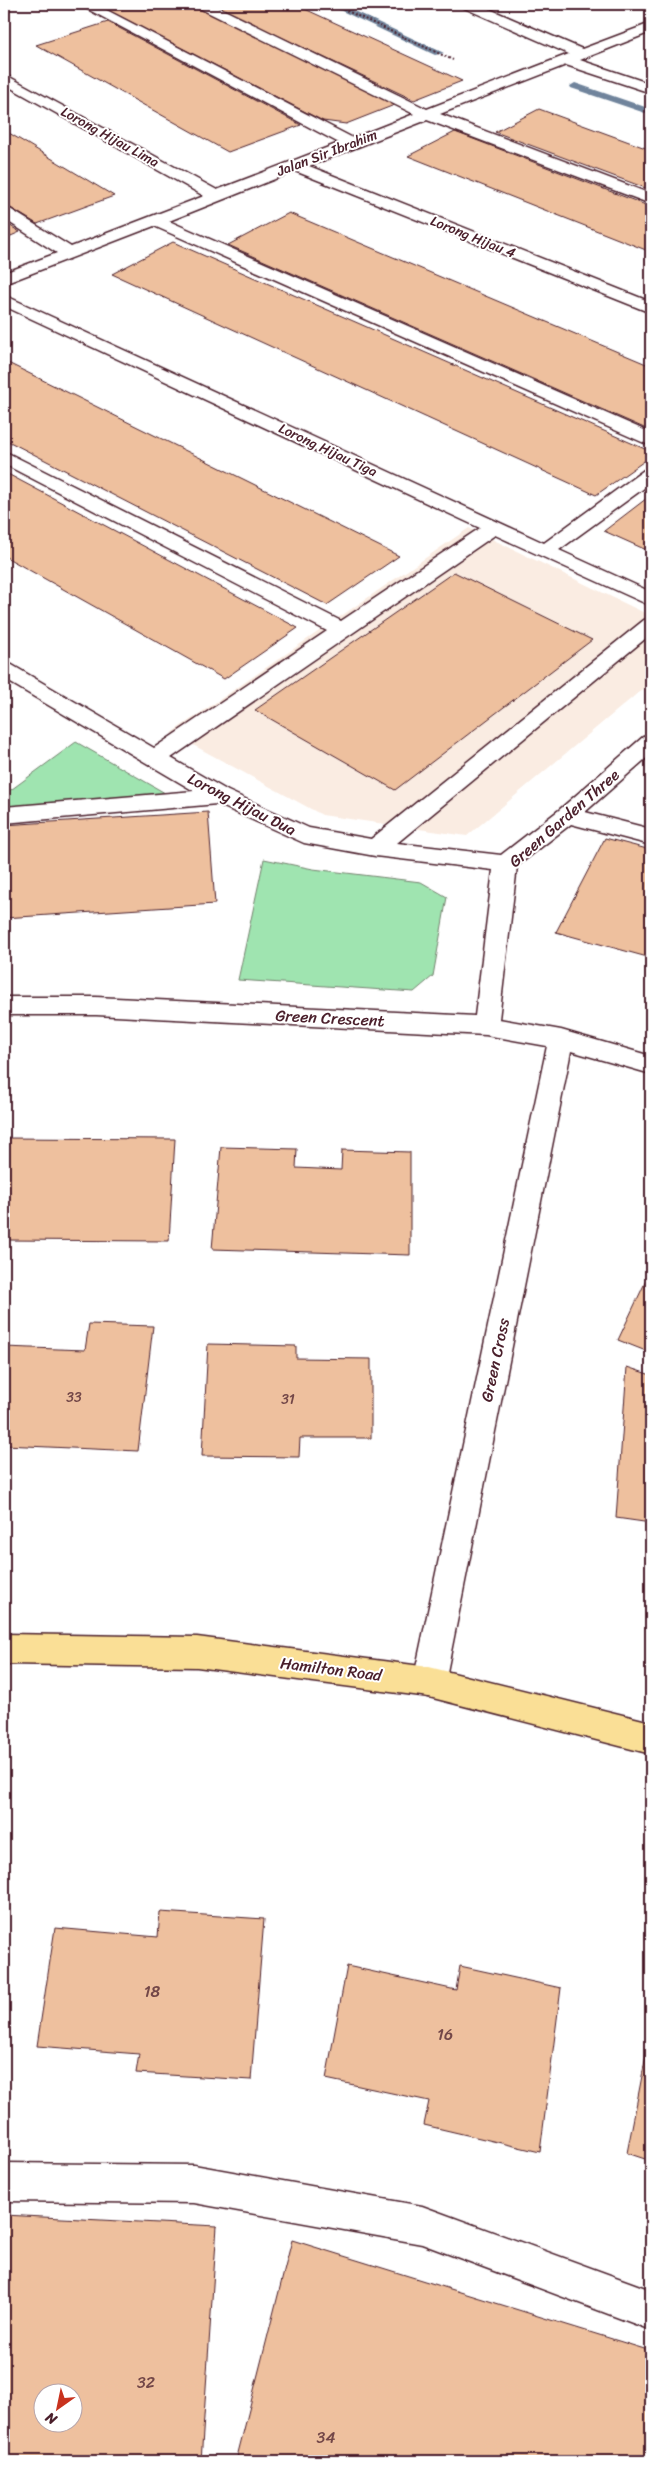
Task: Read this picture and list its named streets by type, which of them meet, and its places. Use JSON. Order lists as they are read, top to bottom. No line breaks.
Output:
{"streets":{"main road":["Hamilton Road"],"street":["Lorong Hijau Lima","Jalan Sir Ibrahim","Lorong Hijau 4","Lorong Hijau Tiga","Lorong Hijau Dua","Green Garden Three","Green Crescent","Green Cross"]},"crossings":[["Lorong Hijau Lima","Jalan Sir Ibrahim"],["Jalan Sir Ibrahim","Lorong Hijau 4"],["Lorong Hijau Dua","Green Garden Three"],["Green Garden Three","Green Crescent"],["Green Crescent","Green Cross"],["Green Cross","Hamilton Road"]],"house_numbers":["33","31","18","16","32","34"],"north":"bottom left"}
